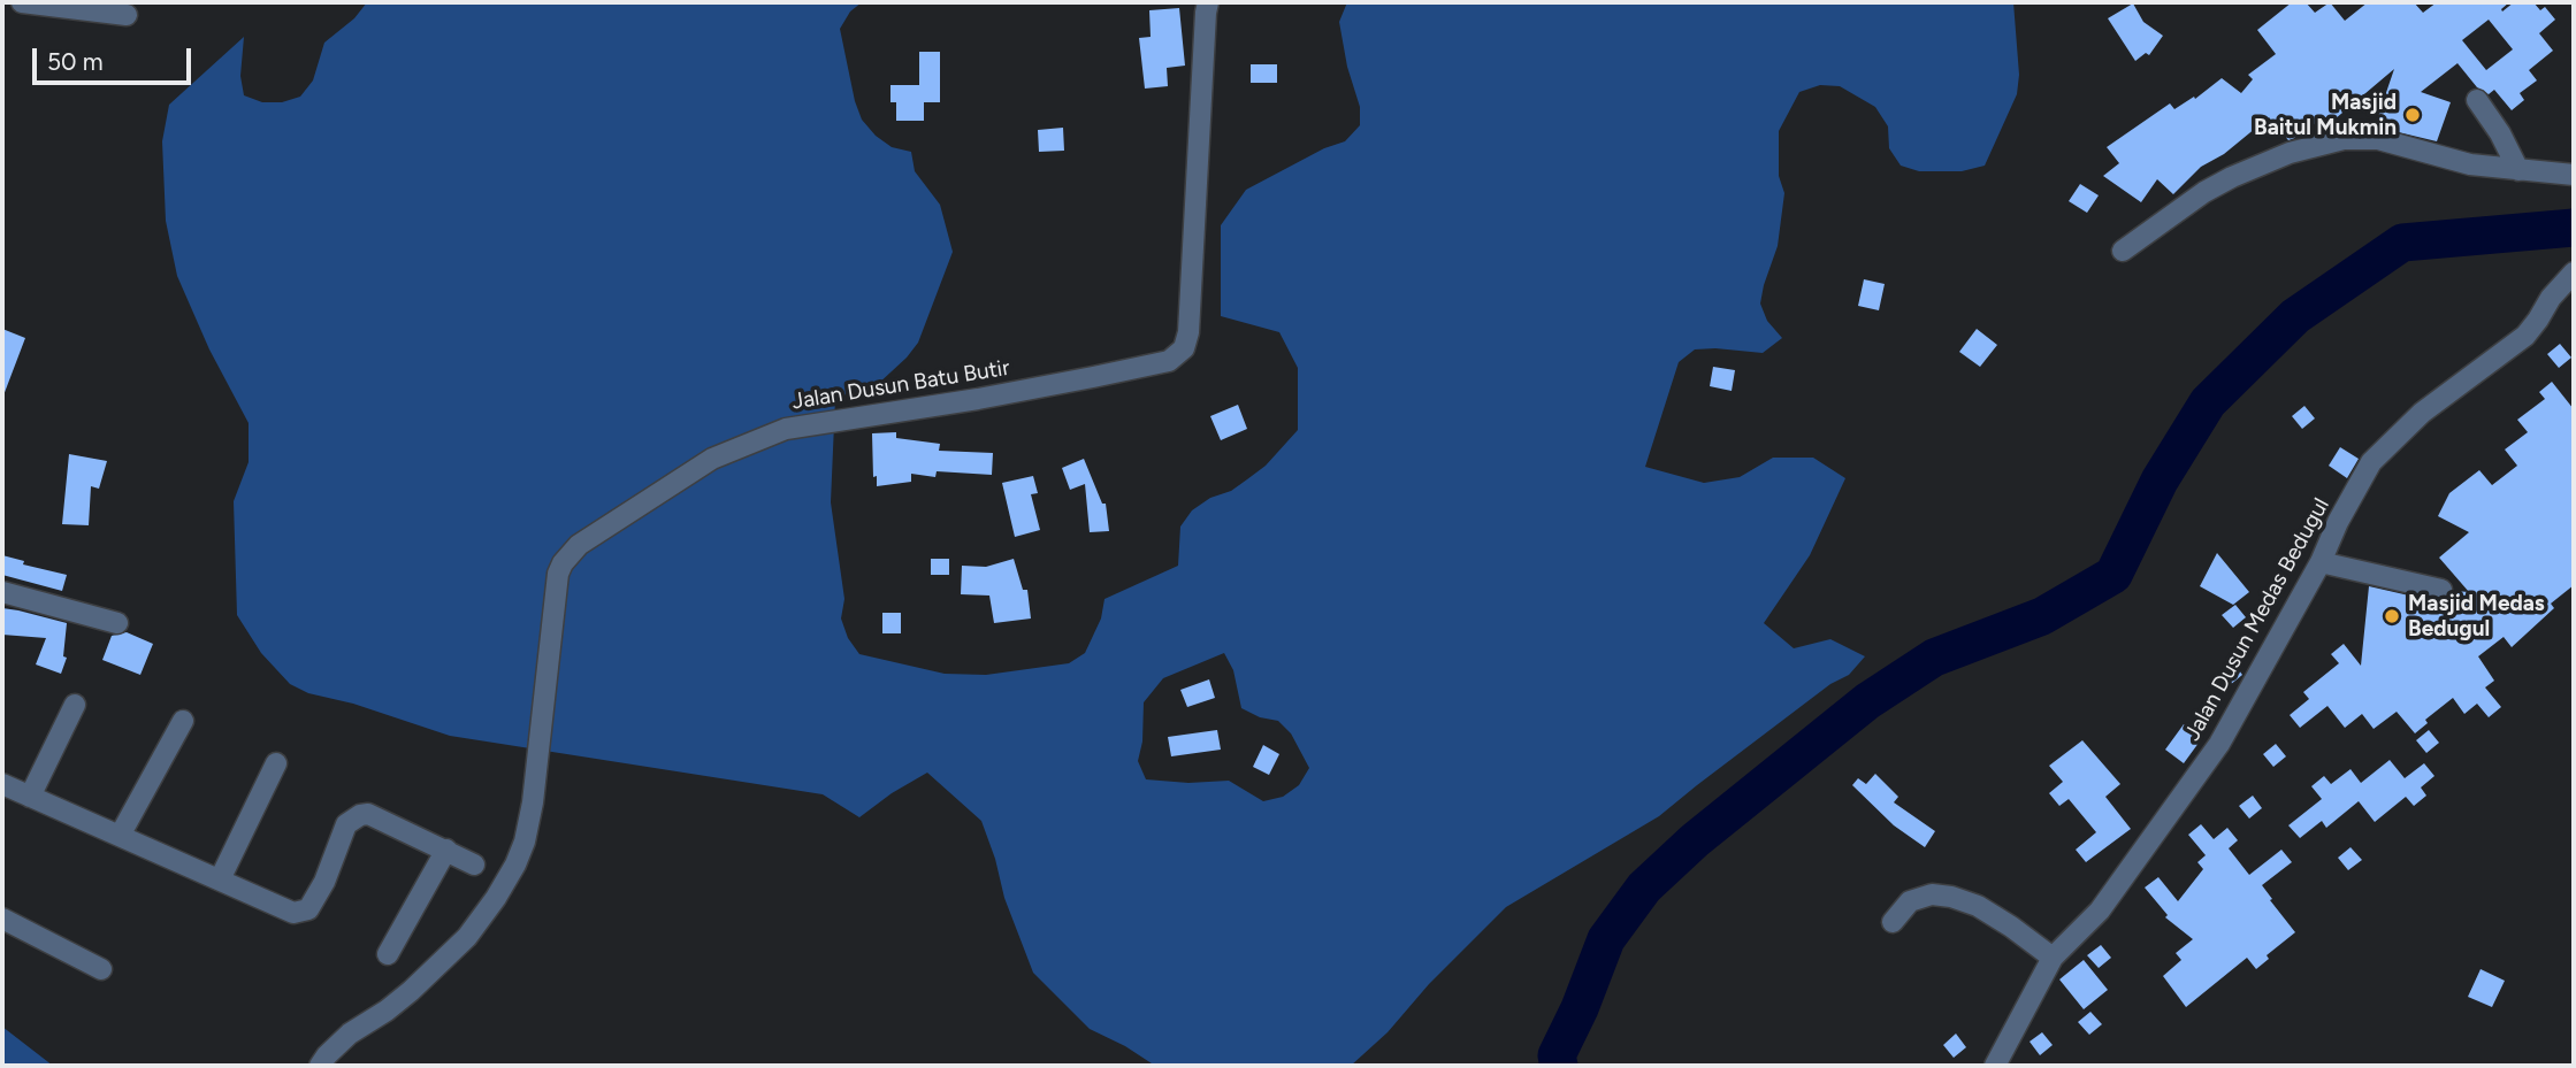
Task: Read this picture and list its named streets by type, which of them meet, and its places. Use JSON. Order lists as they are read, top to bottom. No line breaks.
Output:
{"streets":{"street":["Jalan Dusun Batu Butir","Jalan Dusun Medas Bedugul"]},"places":["Masjid Baitul Mukmin","Masjid Medas Bedugul"],"scale_bar":"50 m"}
